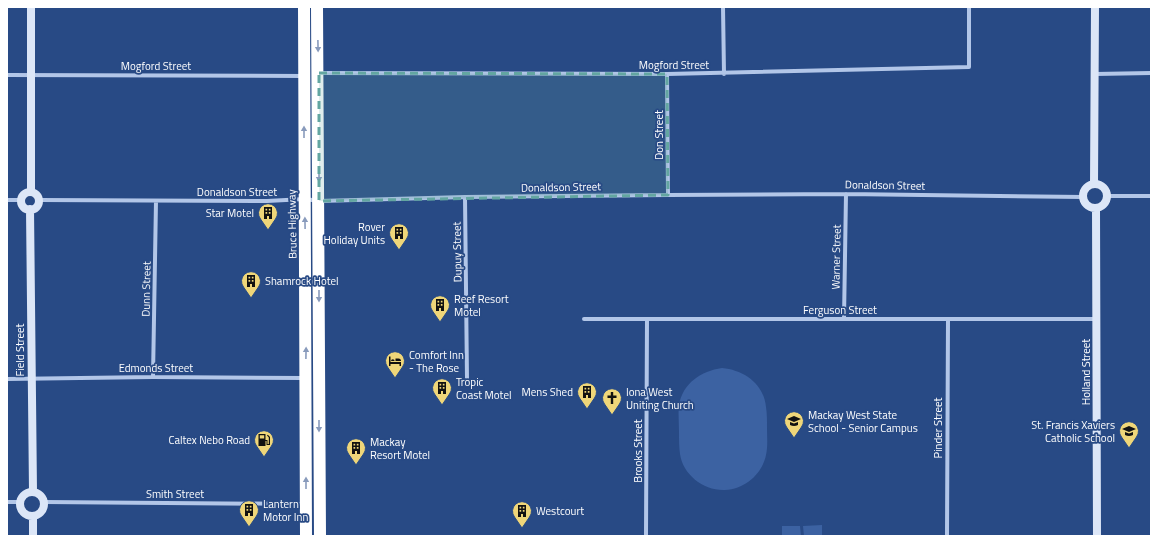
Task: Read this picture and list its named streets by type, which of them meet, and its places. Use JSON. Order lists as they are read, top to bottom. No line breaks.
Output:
{"streets":{"highway":["Bruce Highway"],"street":["Mogford Street","Don Street","Donaldson Street","Dupuy Street","Warner Street","Dunn Street","Ferguson Street","Field Street","Edmonds Street","Holland Street","Pinder Street","Brooks Street","Smith Street"]},"crossings":[["Mogford Street","Don Street"],["Mogford Street","Bruce Highway"],["Don Street","Donaldson Street"],["Donaldson Street","Bruce Highway"],["Donaldson Street","Dupuy Street"],["Donaldson Street","Warner Street"],["Donaldson Street","Dunn Street"],["Donaldson Street","Field Street"],["Donaldson Street","Holland Street"],["Bruce Highway","Edmonds Street"],["Bruce Highway","Smith Street"],["Warner Street","Ferguson Street"],["Dunn Street","Edmonds Street"],["Ferguson Street","Holland Street"],["Ferguson Street","Pinder Street"],["Ferguson Street","Brooks Street"],["Field Street","Edmonds Street"],["Field Street","Smith Street"]],"places":{"building":["Star Motel","Rover Holiday Units","Shamrock Hotel","Reef Resort Motel","Tropic Coast Motel","Mens Shed","Mackay Resort Motel","Lantern Motor Inn","Westcourt"],"hotel":["Comfort Inn - The Rose"],"church":["Iona West Uniting Church"],"school or university":["Mackay West State School - Senior Campus","St. Francis Xaviers Catholic School"],"fuel station":["Caltex Nebo Road"]}}
